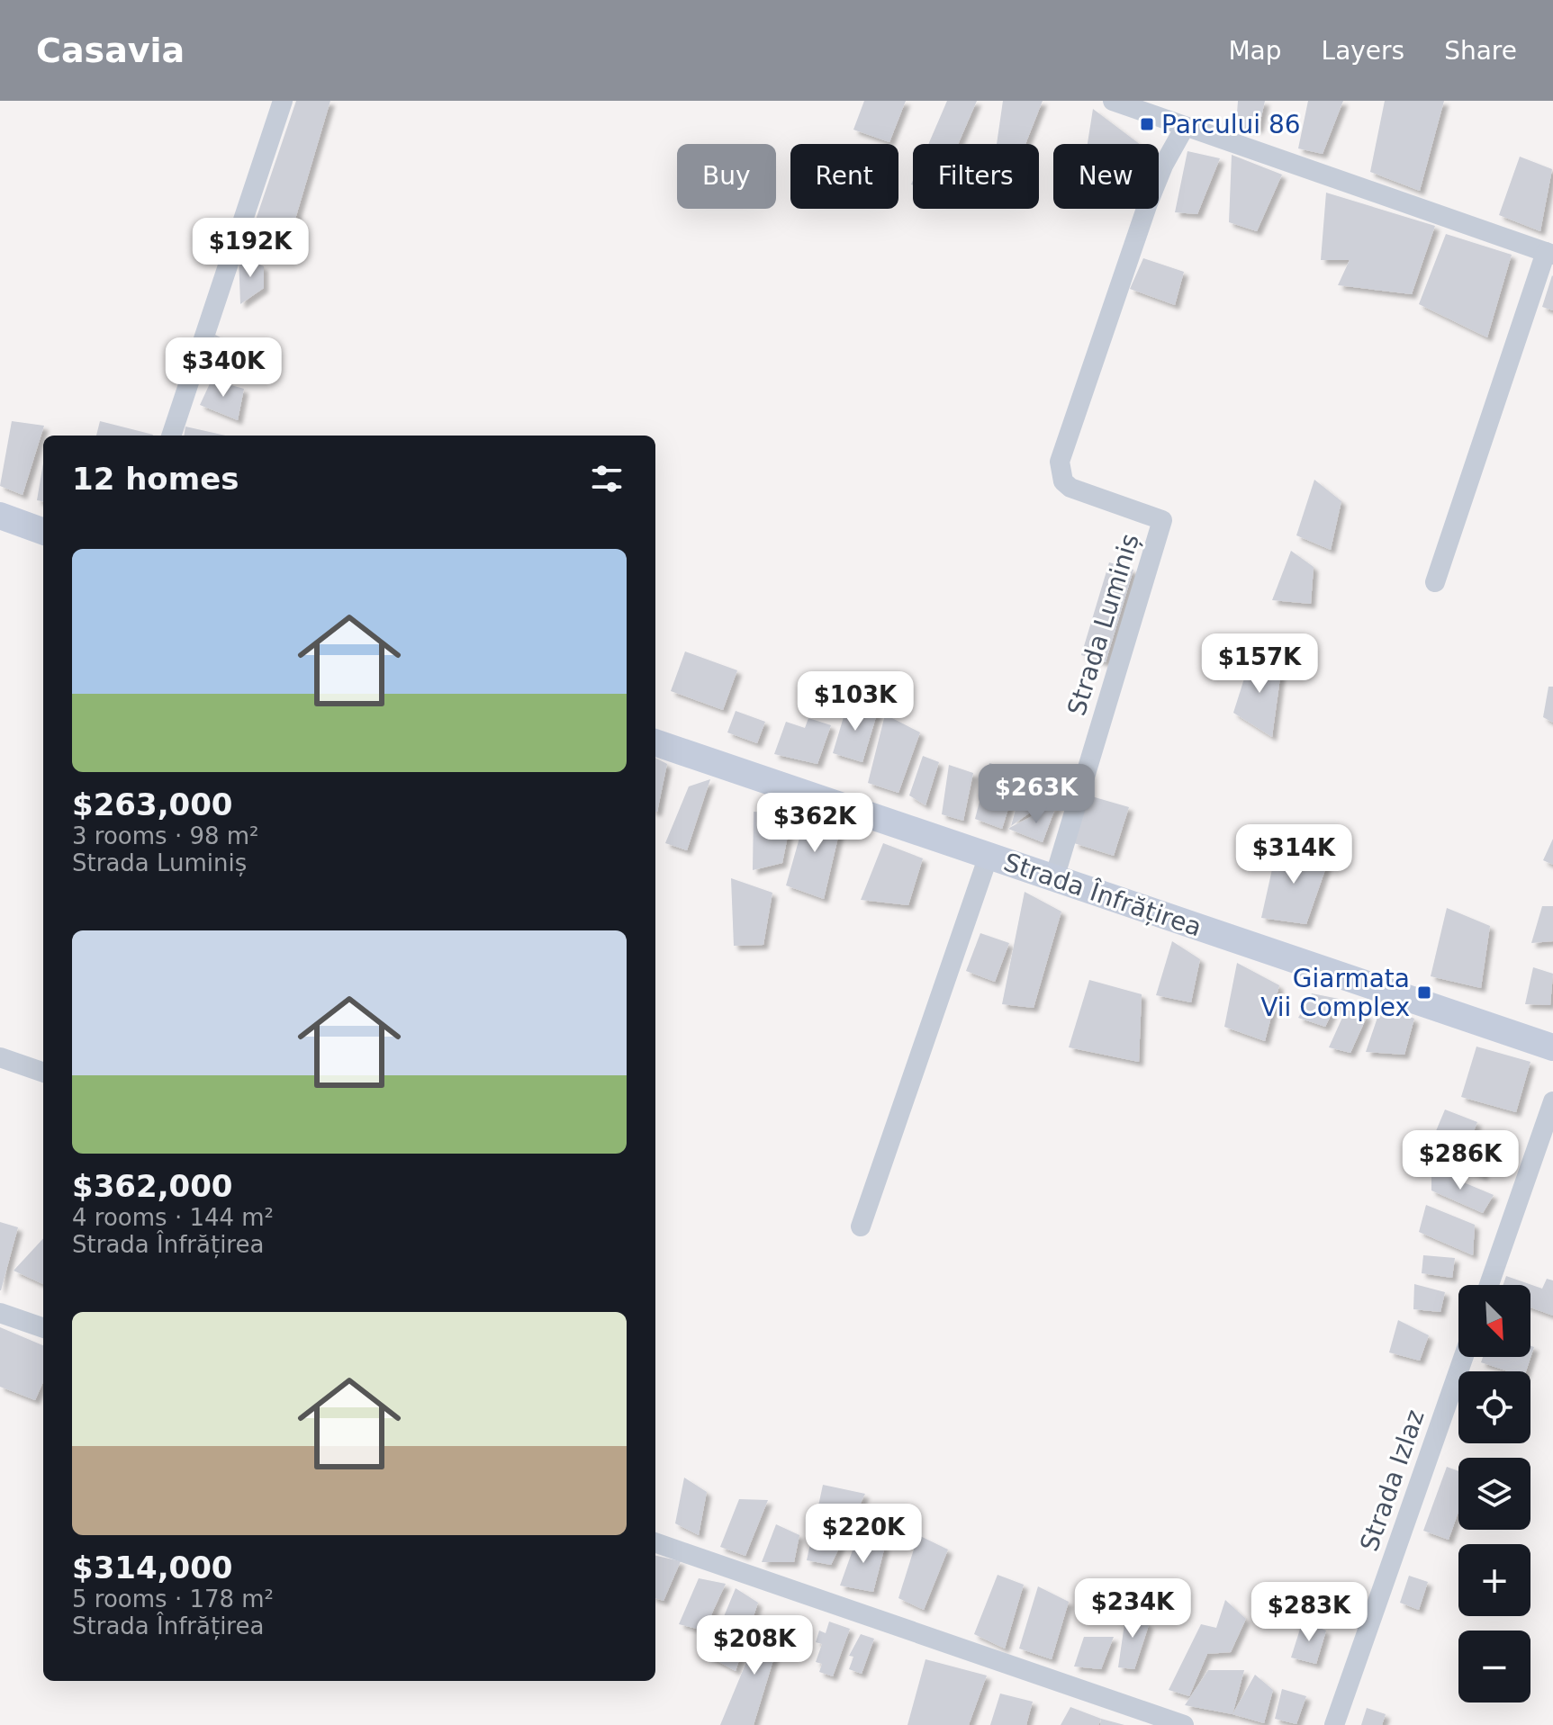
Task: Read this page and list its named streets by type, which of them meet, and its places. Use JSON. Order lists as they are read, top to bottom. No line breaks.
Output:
{"streets":{"street":["Strada Luminiș","Strada Înfrățirea","Strada Izlaz"]},"crossings":[["Strada Luminiș","Strada Înfrățirea"]],"places":{"transit":["Parcului 86","Giarmata Vii Complex"]},"north":"bottom right","page":{"header":"Casavia","nav":["Map","Layers","Share"],"chip":["Buy","Rent","Filters","New"],"price":["$192K","$340K","$157K","$103K","$263K","$362K","$314K","$286K","$220K","$234K","$283K","$208K"],"heading":"12 homes","list":[{"name":"$263,000","note":"3 rooms · 98 m² · Strada Luminiș"},{"name":"$362,000","note":"4 rooms · 144 m² · Strada Înfrățirea"},{"name":"$314,000","note":"5 rooms · 178 m² · Strada Înfrățirea"}],"map_buttons":["+","−"]}}
